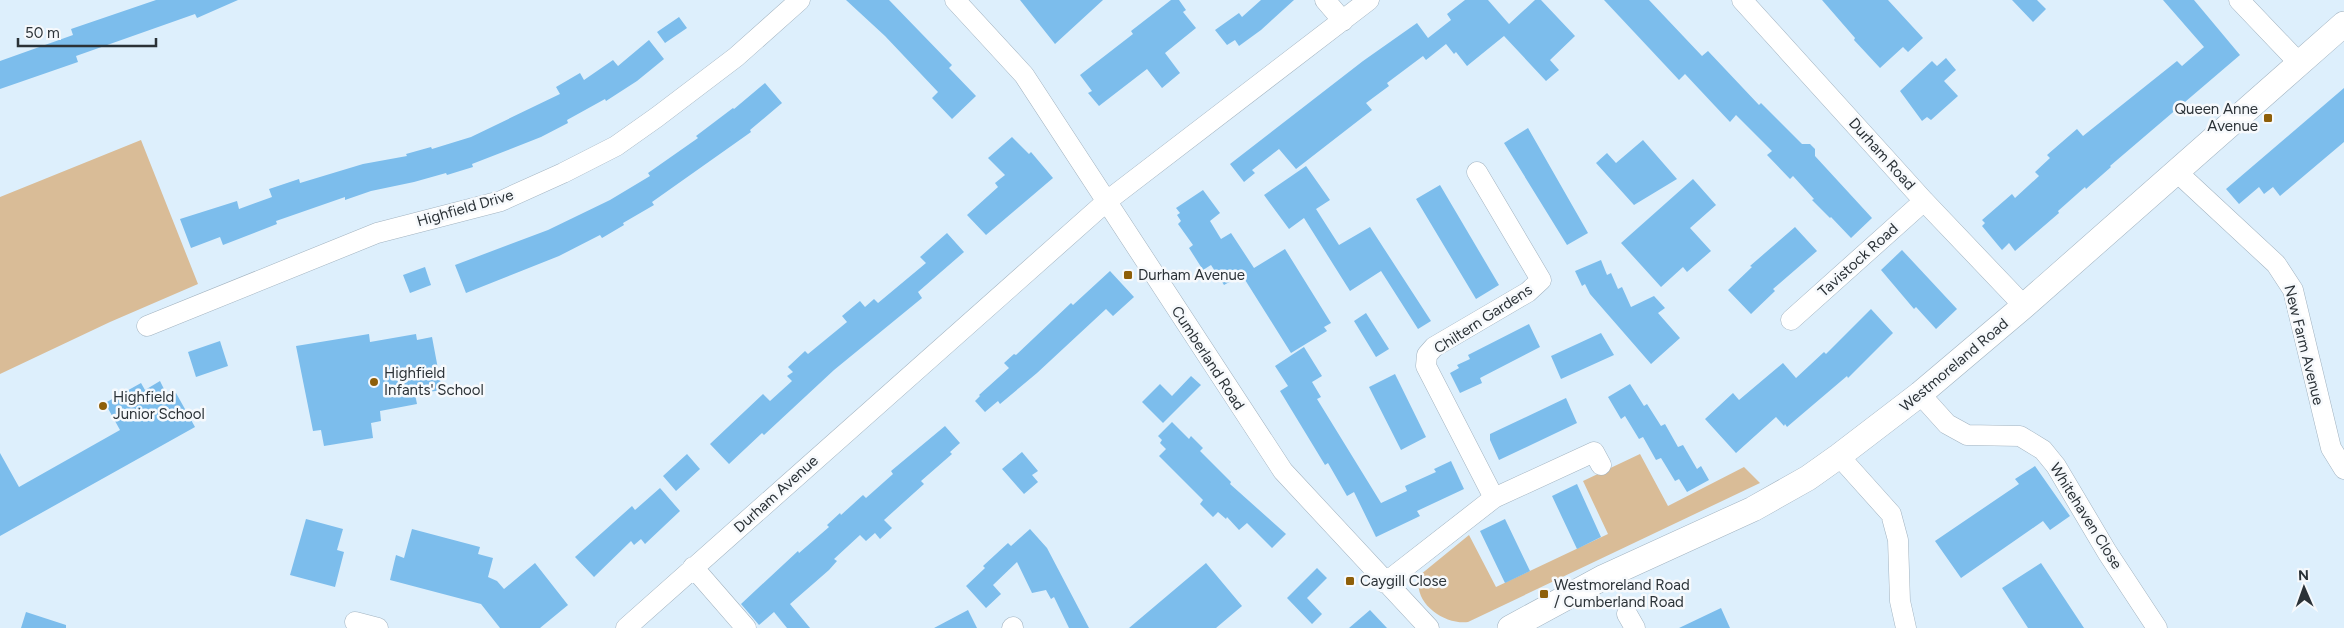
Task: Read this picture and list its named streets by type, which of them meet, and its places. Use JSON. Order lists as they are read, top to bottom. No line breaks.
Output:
{"streets":{"main road":["Westmoreland Road"],"street":["Durham Road","Highfield Drive","Tavistock Road","Chiltern Gardens","New Farm Avenue","Cumberland Road","Durham Avenue","Whitehaven Close"]},"crossings":[["Durham Road","Tavistock Road"],["Durham Road","Westmoreland Road"],["New Farm Avenue","Westmoreland Road"],["Cumberland Road","Durham Avenue"],["Westmoreland Road","Whitehaven Close"]],"places":{"transit":["Queen Anne Avenue","Durham Avenue","Caygill Close","Westmoreland Road / Cumberland Road"],"other":["Highfield Infants' School","Highfield Junior School"]},"scale_bar":"50 m","north":"top"}
